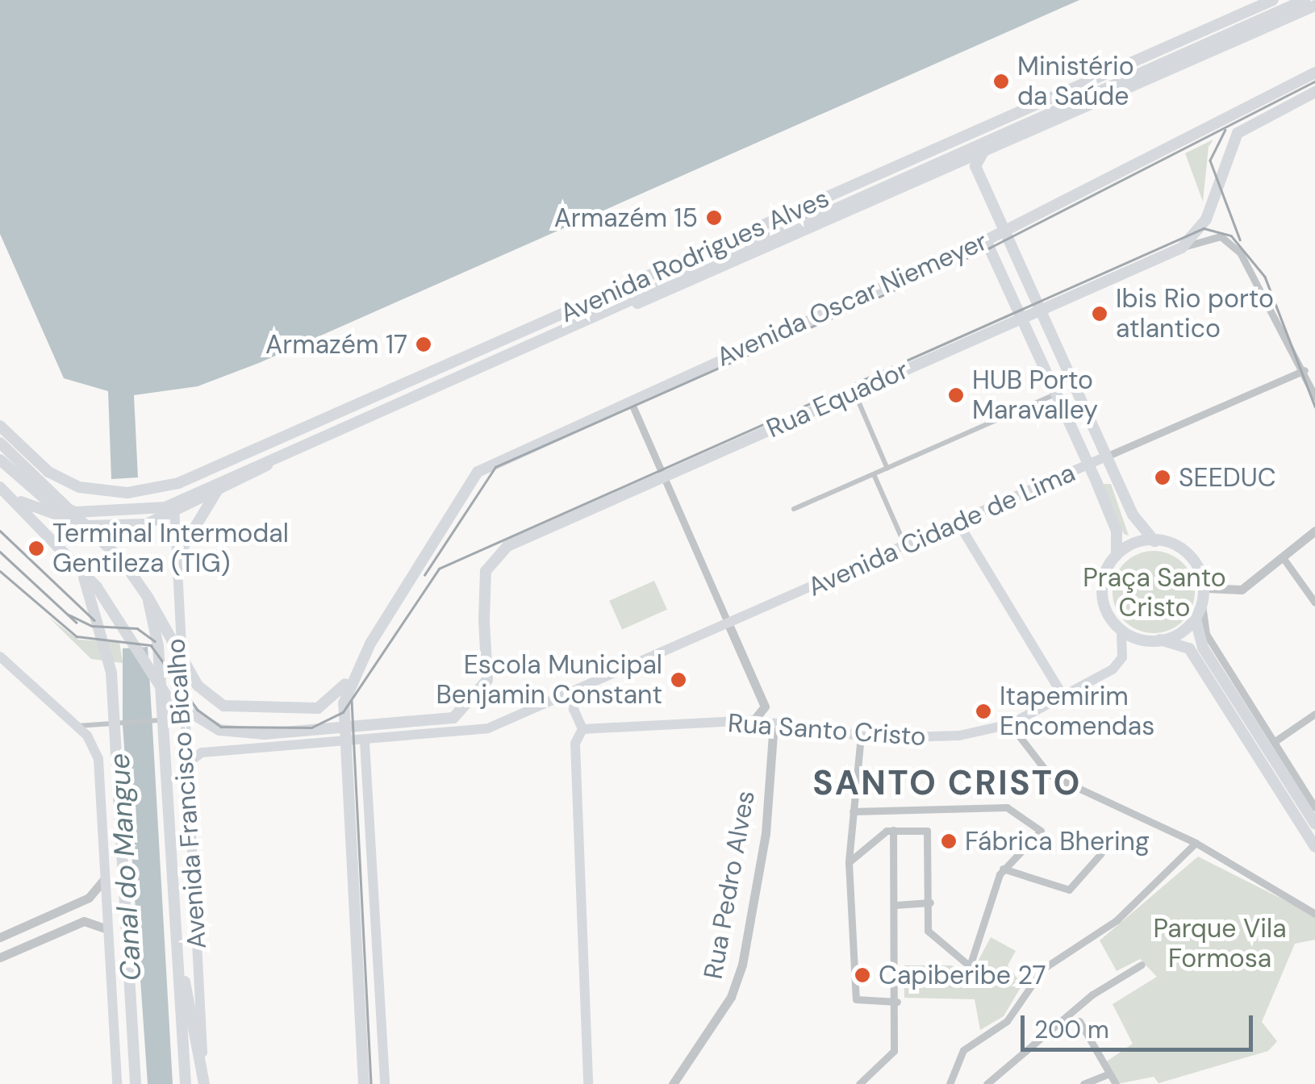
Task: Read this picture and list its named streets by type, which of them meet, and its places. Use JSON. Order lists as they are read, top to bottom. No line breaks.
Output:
{"streets":{"main road":["Avenida Rodrigues Alves","Avenida Oscar Niemeyer","Rua Equador","Avenida Cidade de Lima","Rua Santo Cristo","Avenida Francisco Bicalho"],"street":["Rua Pedro Alves"]},"crossings":[["Avenida Rodrigues Alves","Avenida Francisco Bicalho"],["Avenida Cidade de Lima","Avenida Francisco Bicalho"],["Rua Santo Cristo","Rua Pedro Alves"]],"districts":["SANTO CRISTO"],"water":["Canal do Mangue"],"parks":["Praça Santo Cristo","Parque Vila Formosa"],"places":["Ministério da Saúde","Armazém 15","Ibis Rio porto atlantico","Armazém 17","HUB Porto Maravalley","SEEDUC","Terminal Intermodal Gentileza (TIG)","Escola Municipal Benjamin Constant","Itapemirim Encomendas","Fábrica Bhering","Capiberibe 27"],"scale_bar":"200 m"}
